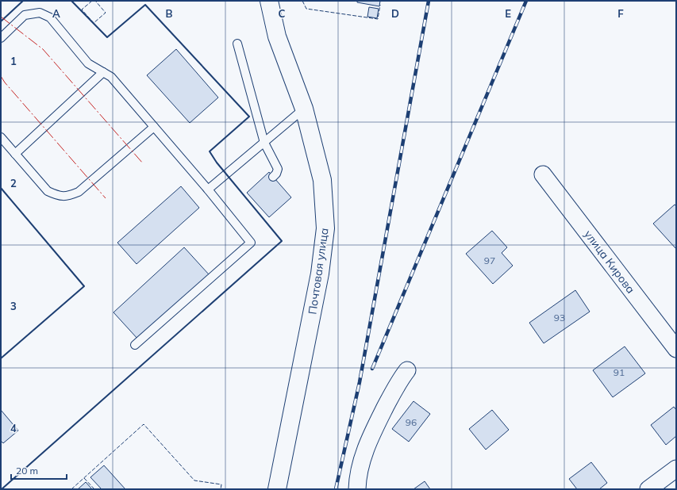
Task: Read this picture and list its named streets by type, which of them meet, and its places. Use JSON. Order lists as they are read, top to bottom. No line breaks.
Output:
{"streets":{"street":["улица Кирова","Почтовая улица"]},"house_numbers":["97","93","91","96"],"scale_bar":"20 m","grid":{"columns":["A","B","C","D","E","F"],"rows":["1","2","3","4"]}}
